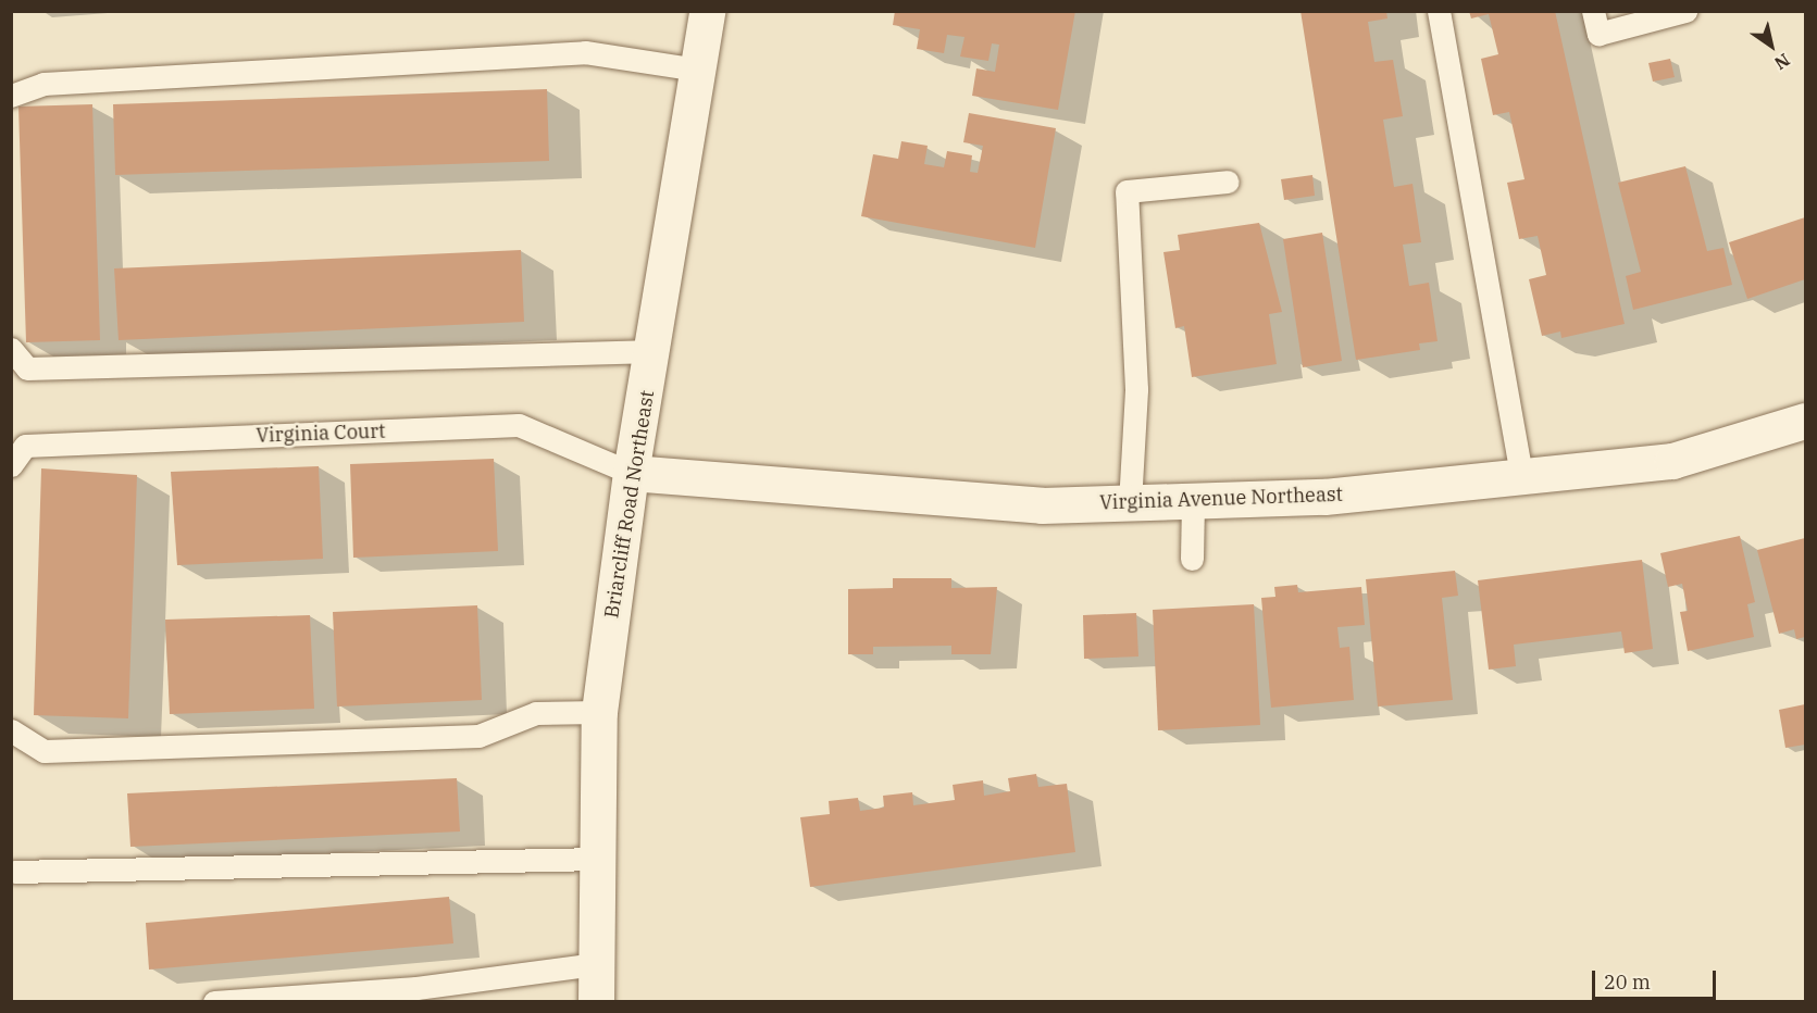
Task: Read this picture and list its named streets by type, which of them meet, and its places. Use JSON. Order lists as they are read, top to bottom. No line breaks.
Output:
{"streets":{"street":["Virginia Avenue Northeast","Briarcliff Road Northeast"],"lane":["Virginia Court"]},"crossings":[["Virginia Court","Virginia Avenue Northeast"],["Virginia Court","Briarcliff Road Northeast"],["Virginia Avenue Northeast","Briarcliff Road Northeast"]],"scale_bar":"20 m","north":"bottom right"}
